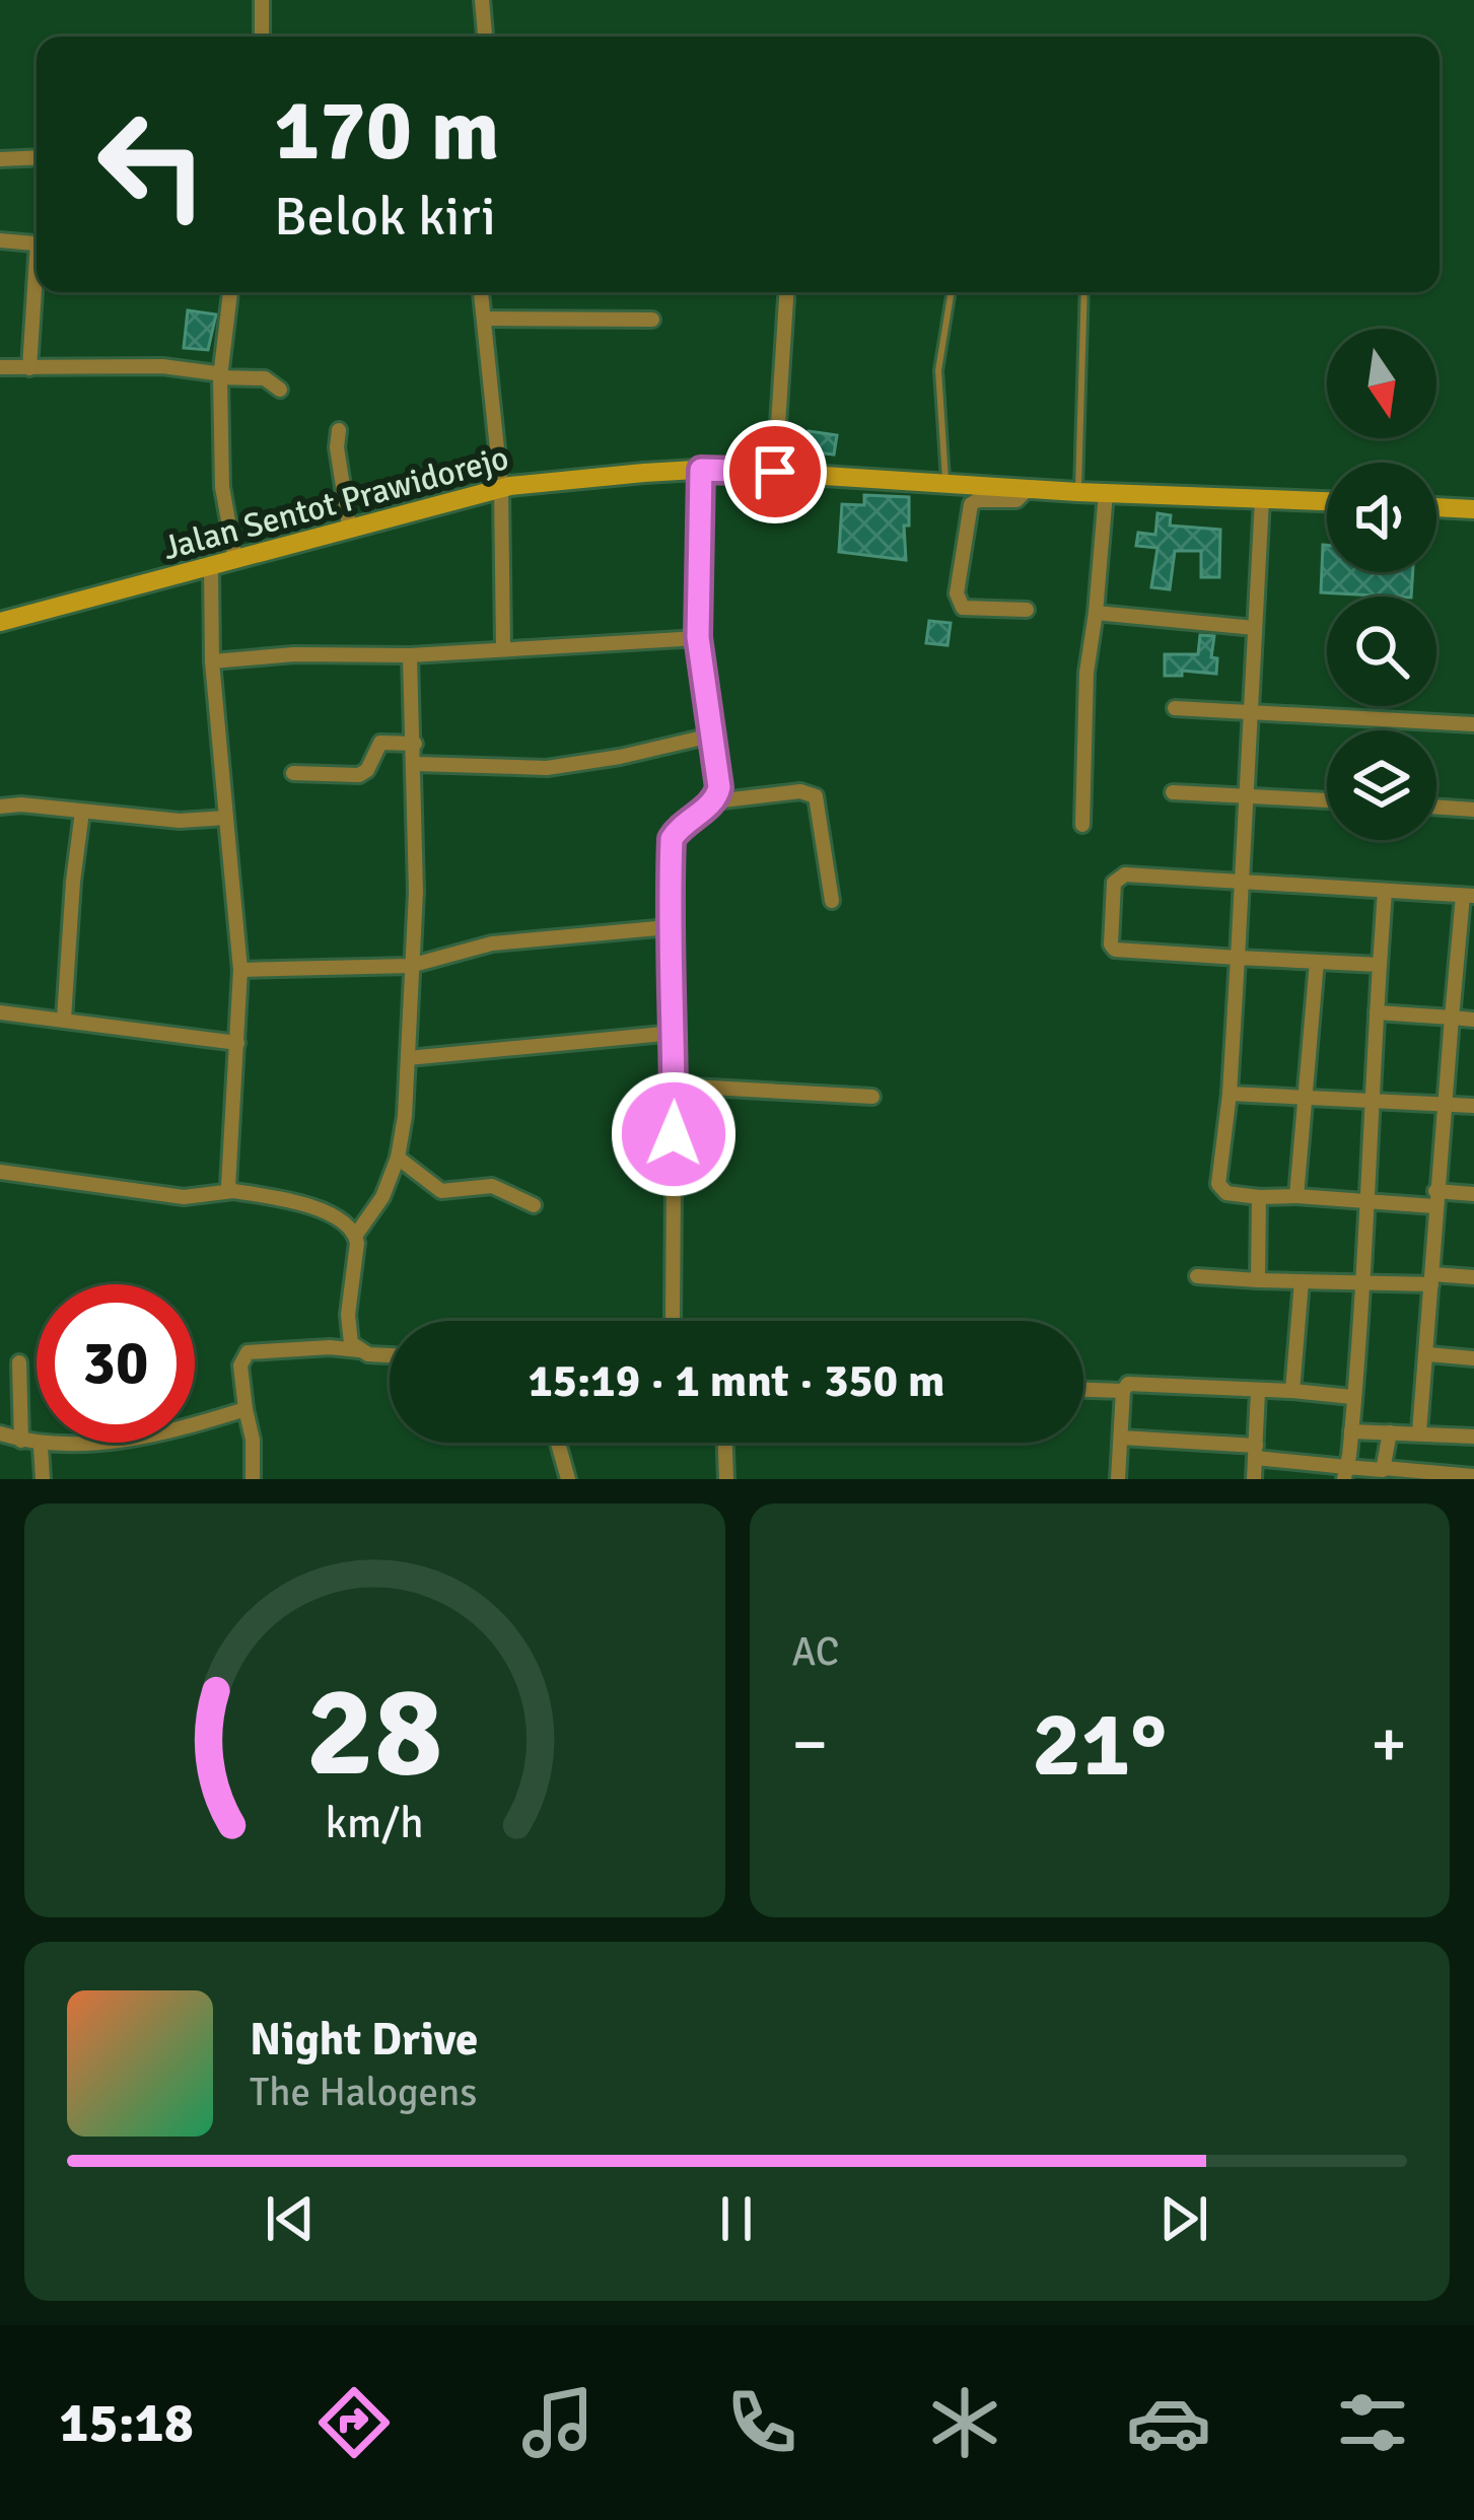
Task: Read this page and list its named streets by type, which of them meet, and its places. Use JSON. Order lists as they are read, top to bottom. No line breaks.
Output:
{"streets":{"main road":["Jalan Sentot Prawidorejo"]},"north":"bottom","page":{"turn":["170 m","Belok kiri"],"limit":"30","trip":"15:19 · 1 mnt · 350 m","tile":"AC","heat":["−","21°","+"],"song":["Night Drive","The Halogens"],"tabs":"15:18","gauge":["28","km/h"]}}
